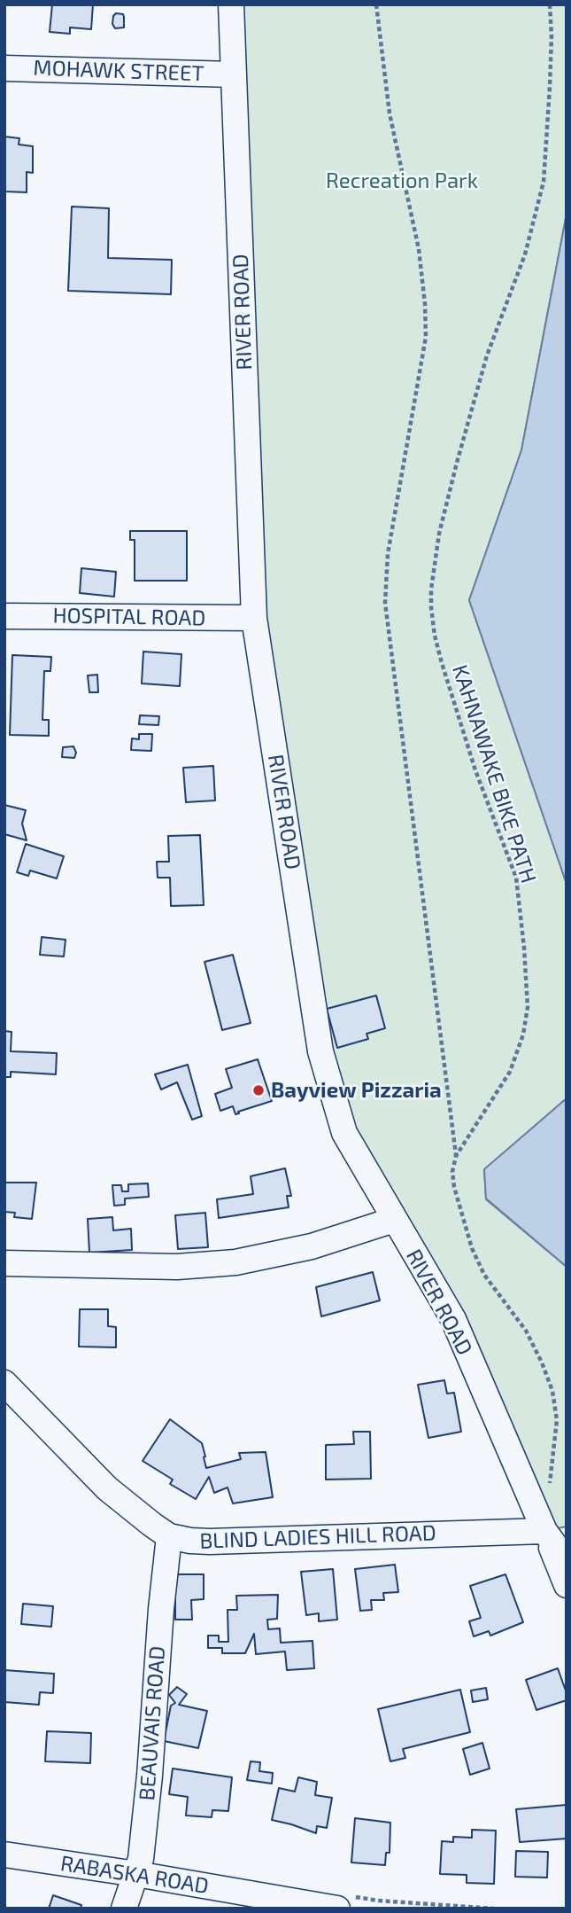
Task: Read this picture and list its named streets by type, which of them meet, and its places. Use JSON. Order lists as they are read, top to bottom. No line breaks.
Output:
{"streets":{"street":["MOHAWK STREET","RIVER ROAD","HOSPITAL ROAD","BLIND LADIES HILL ROAD","BEAUVAIS ROAD","RABASKA ROAD"],"path":["KAHNAWAKE BIKE PATH"]},"crossings":[["MOHAWK STREET","RIVER ROAD"],["RIVER ROAD","HOSPITAL ROAD"],["RIVER ROAD","BLIND LADIES HILL ROAD"],["BLIND LADIES HILL ROAD","BEAUVAIS ROAD"],["BEAUVAIS ROAD","RABASKA ROAD"]],"parks":["Recreation Park"],"places":["Bayview Pizzaria"]}
